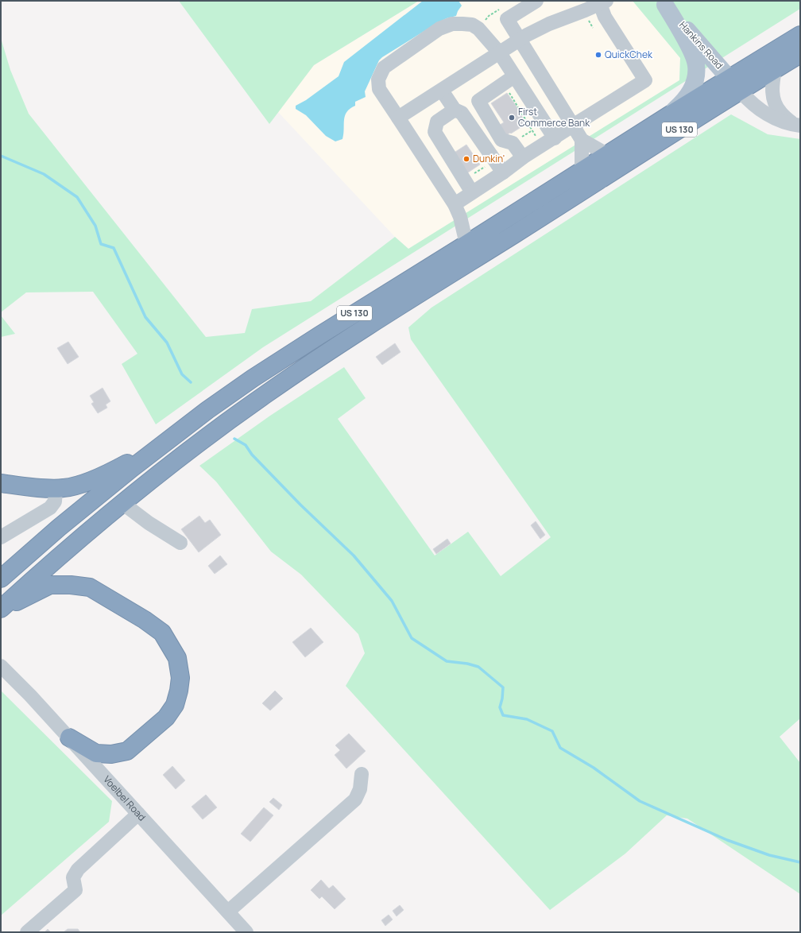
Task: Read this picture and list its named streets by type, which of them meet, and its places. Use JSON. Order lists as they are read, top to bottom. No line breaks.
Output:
{"streets":{"highway":["US 130"],"main road":["Hankins Road"],"street":["Voelbel Road"]},"crossings":[["Hankins Road","US 130"]],"places":["QuickChek","First Commerce Bank","Dunkin'"]}
